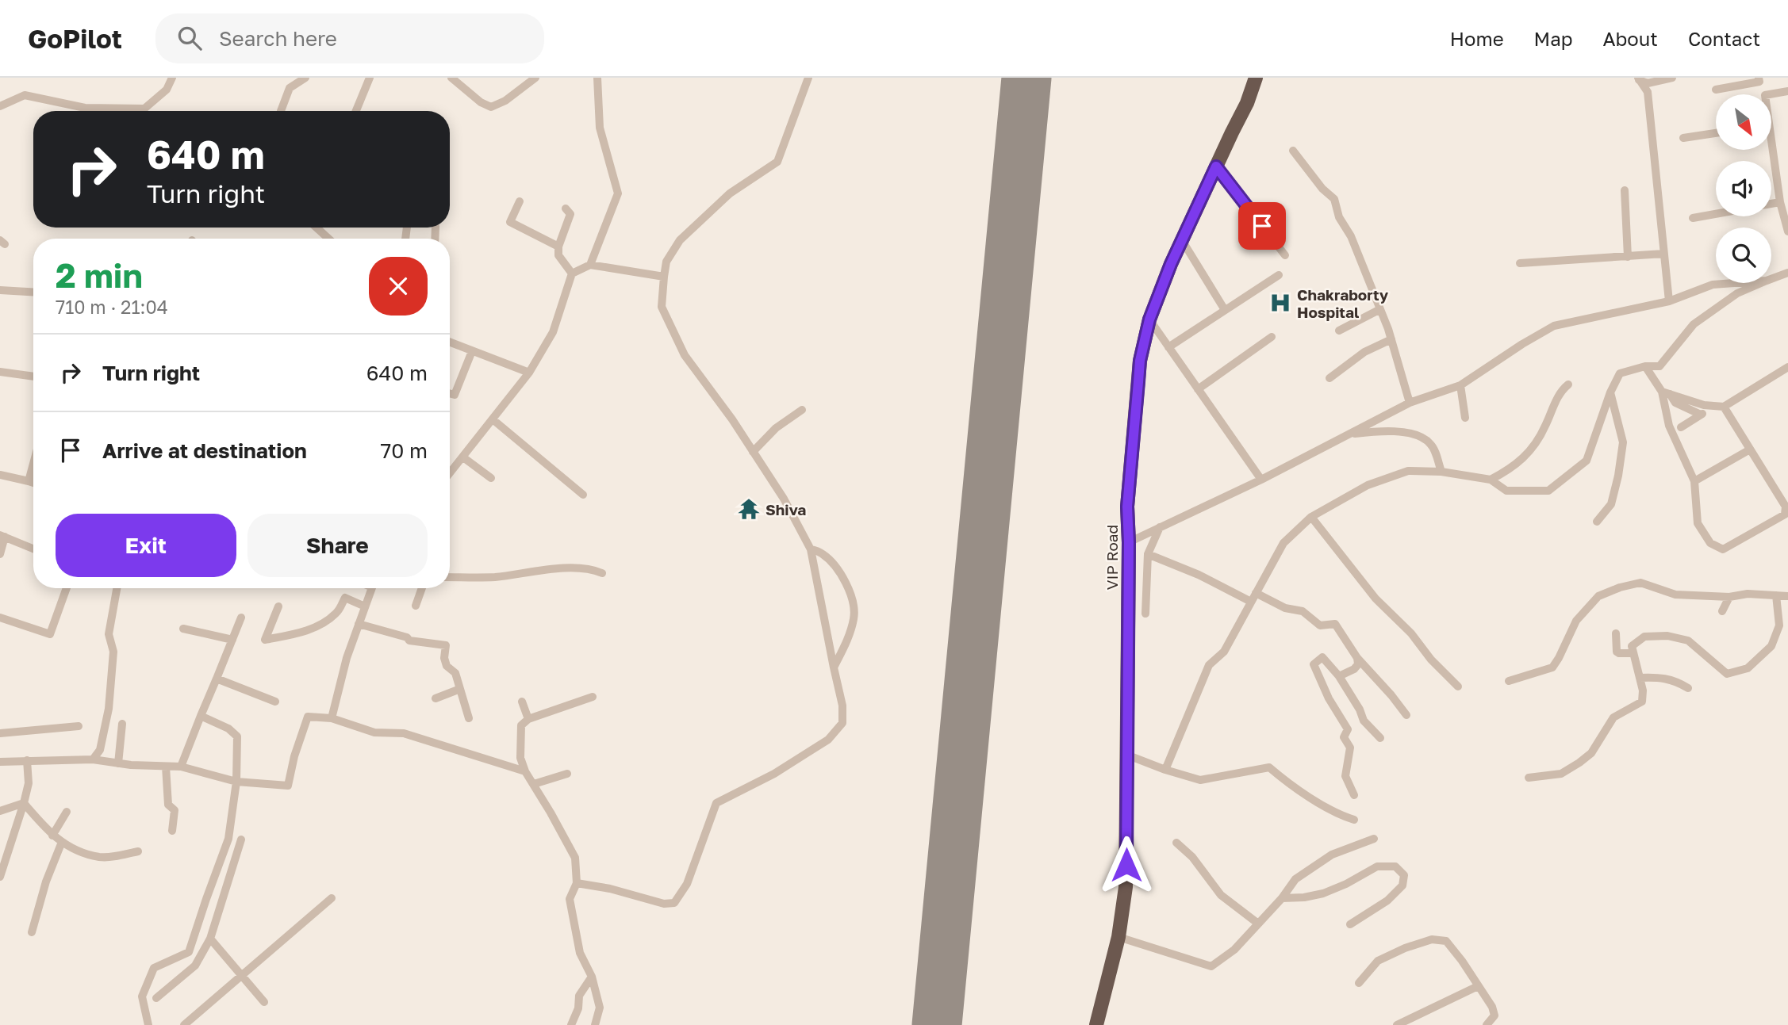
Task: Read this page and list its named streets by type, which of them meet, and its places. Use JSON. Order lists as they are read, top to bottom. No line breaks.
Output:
{"streets":{"highway":["VIP Road"]},"places":{"hospital":["Chakraborty Hospital"],"temple":["Shiva"]},"north":"bottom right","page":{"header":"GoPilot","search":"Search here","nav":["Home","Map","About","Contact"],"turn":["640 m","Turn right"],"heading":["2 min","710 m · 21:04"],"list":[{"name":"Turn right","value":"640 m"},{"name":"Arrive at destination","value":"70 m"}],"buttons":["Exit","Share"]}}
